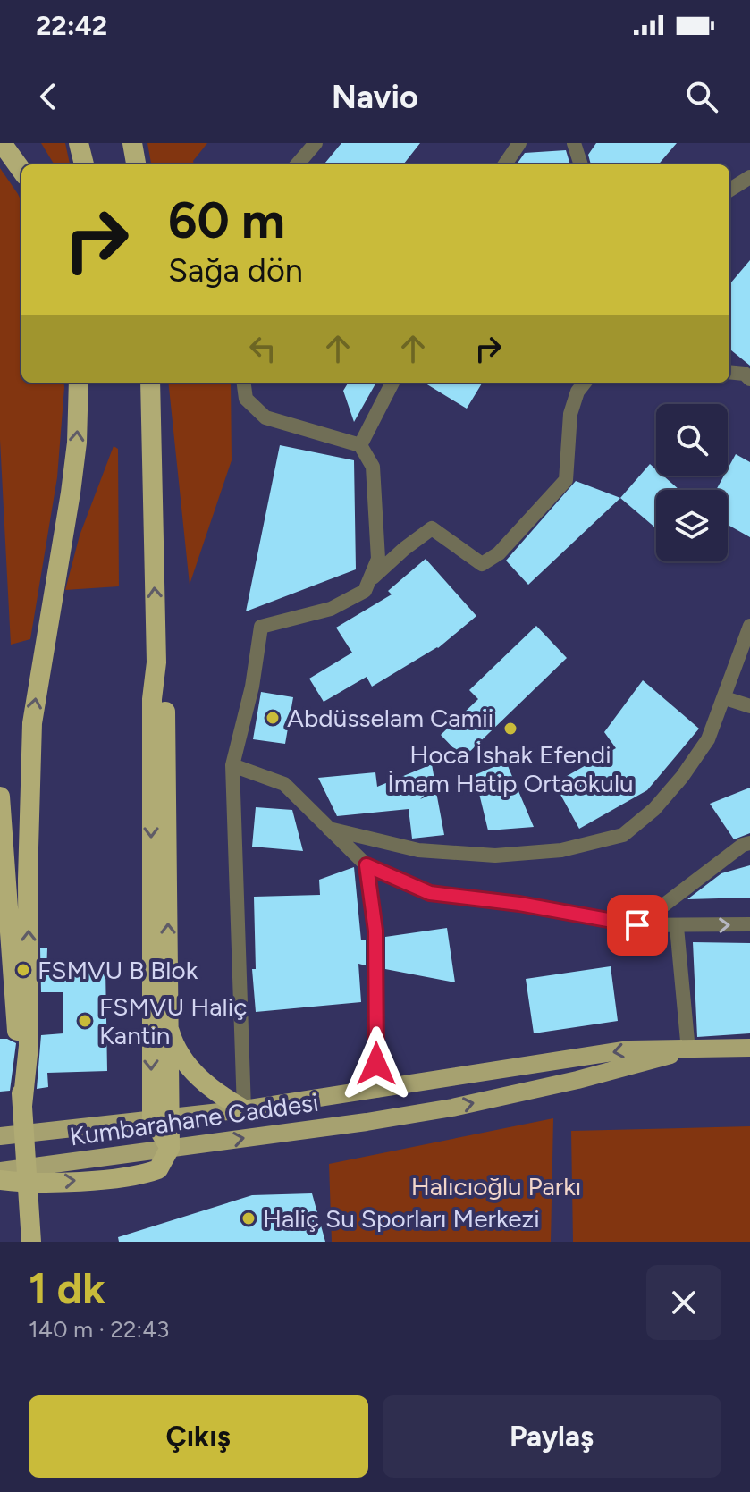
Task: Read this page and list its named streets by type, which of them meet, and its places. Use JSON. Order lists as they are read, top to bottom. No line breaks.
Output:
{"streets":{"main road":["Kumbarahane Caddesi"]},"parks":["Halıcıoğlu Parkı"],"places":["Abdüsselam Camii","Hoca İshak Efendi İmam Hatip Ortaokulu","FSMVU B Blok","FSMVU Haliç Kantin","Haliç Su Sporları Merkezi"],"page":{"status":"22:42","header":"Navio","turn":["60 m","Sağa dön"],"heading":["1 dk","140 m · 22:43"],"buttons":["Çıkış","Paylaş"]}}
